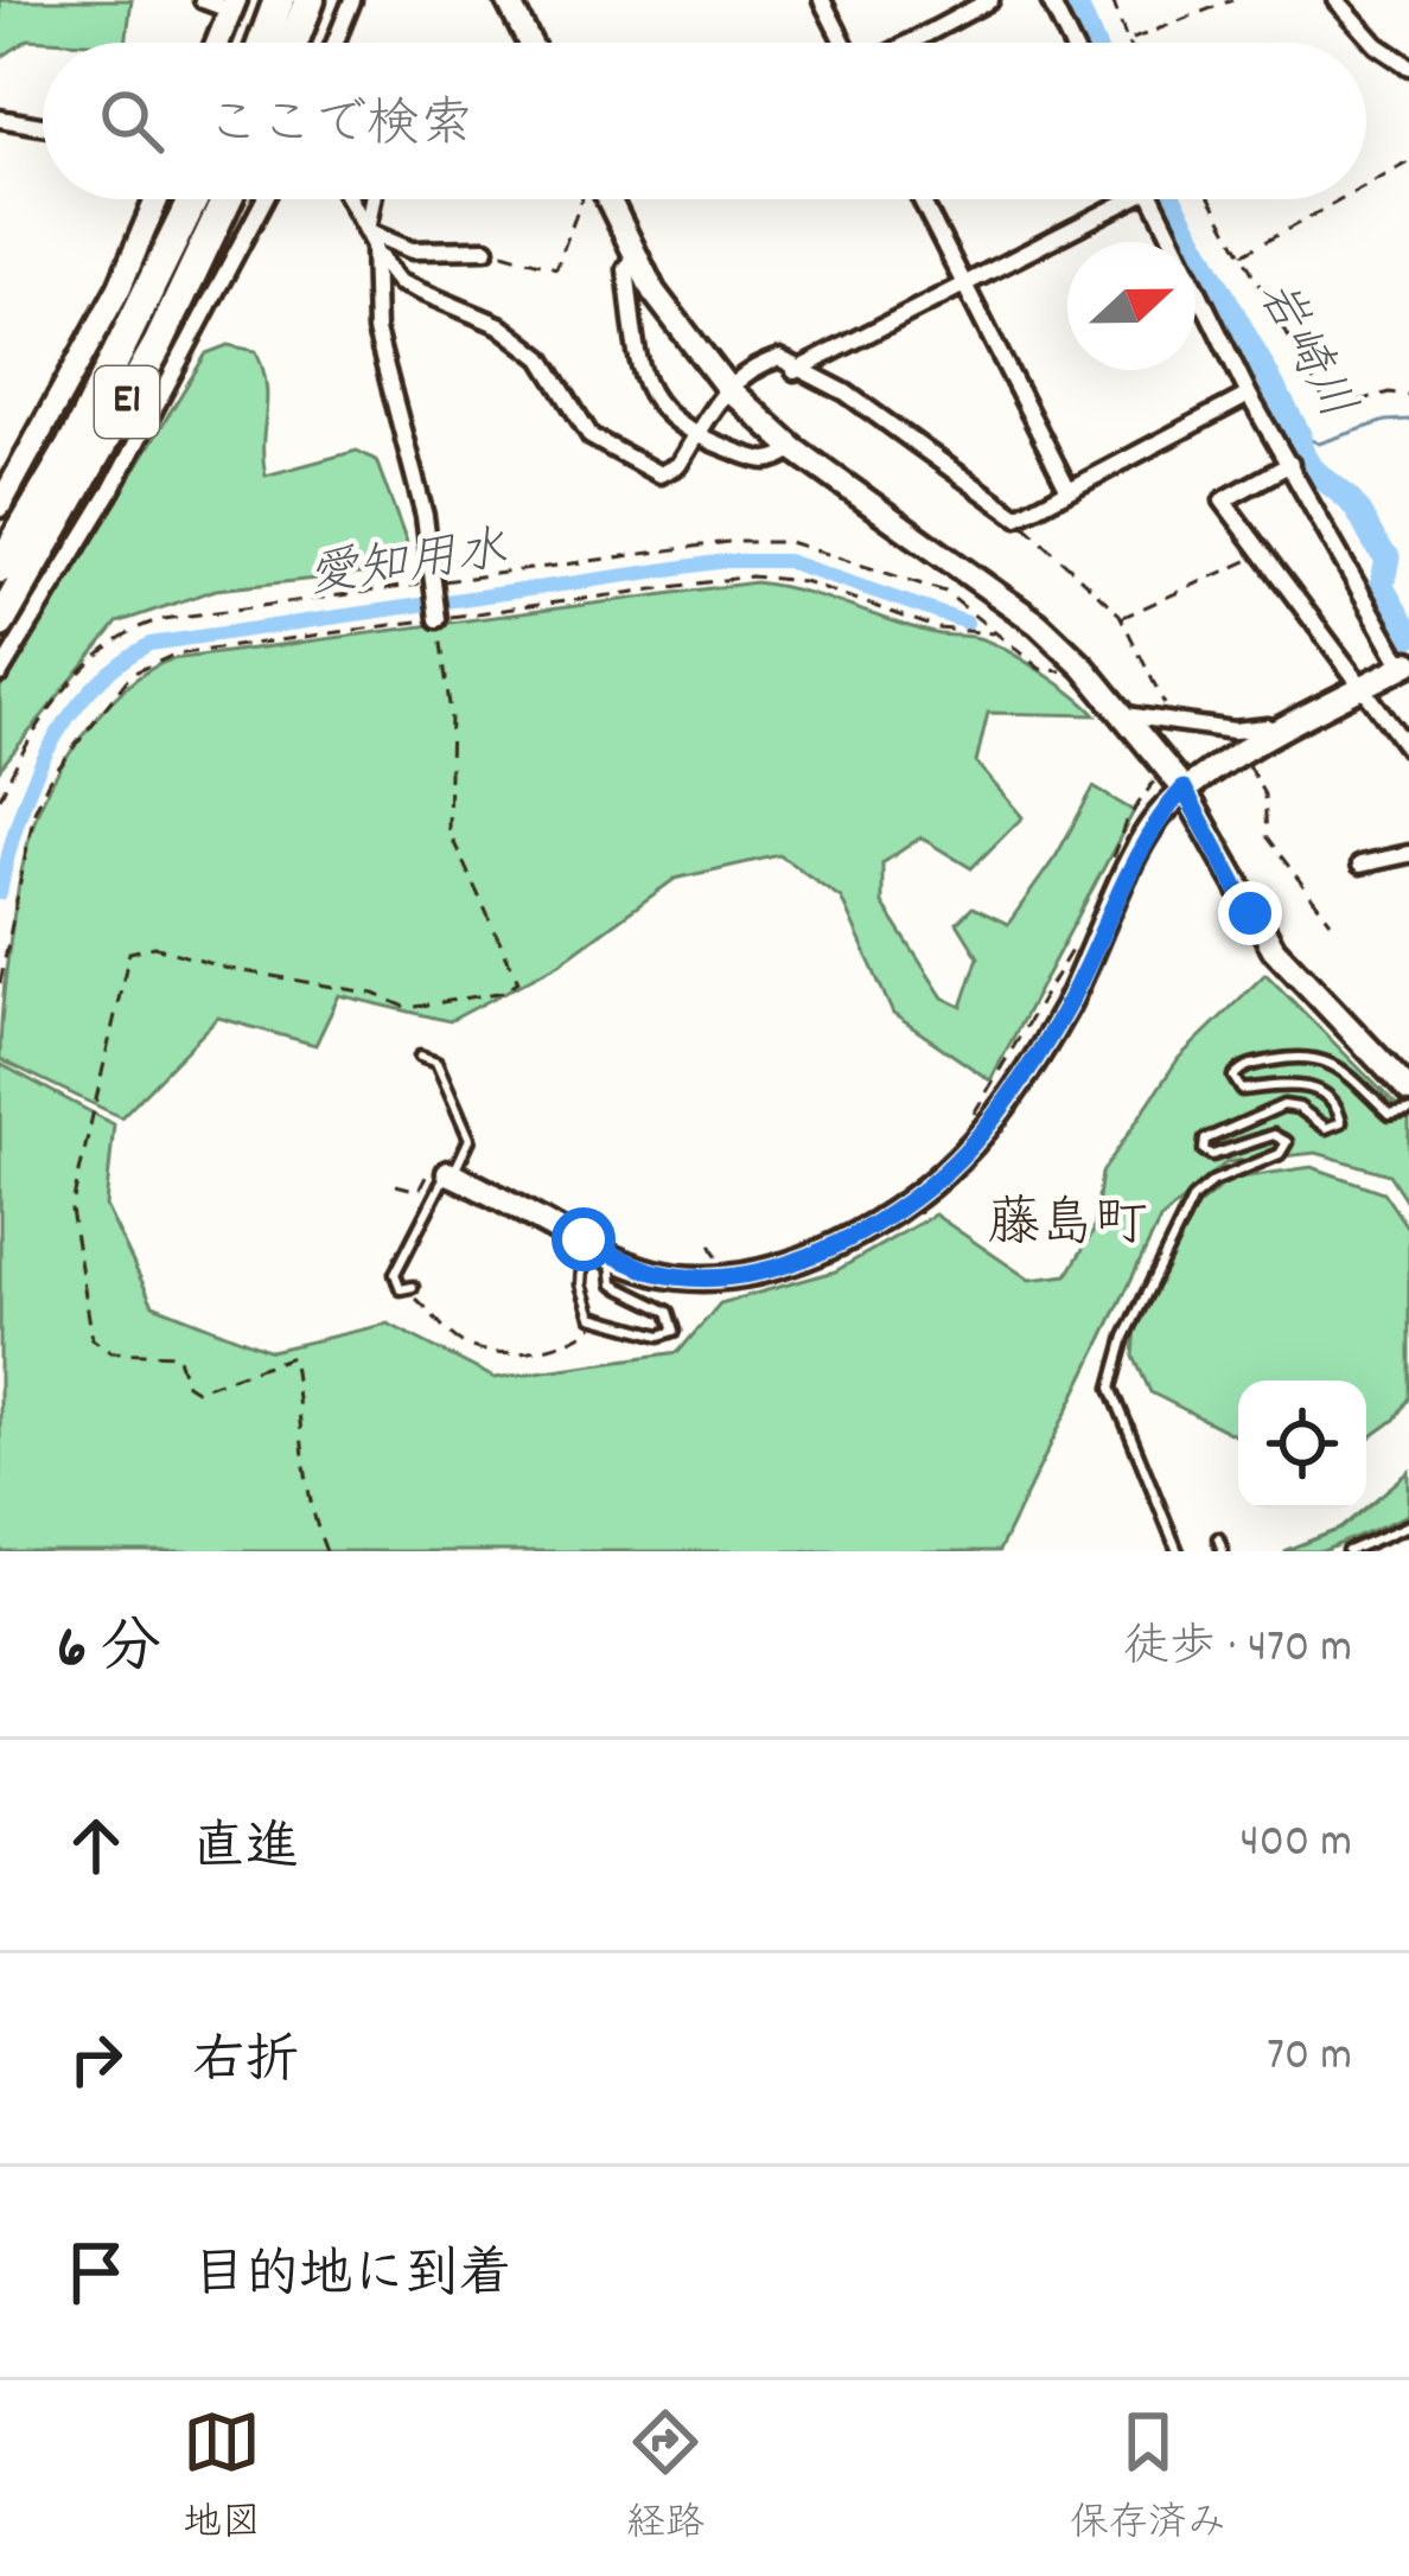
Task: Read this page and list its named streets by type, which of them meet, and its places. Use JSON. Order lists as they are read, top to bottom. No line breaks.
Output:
{"streets":{"highway":["E1"]},"districts":["藤島町"],"water":["岩崎川","愛知用水"],"north":"right","page":{"search":"ここで検索","heading":["6 分","徒歩 · 470 m"],"list":[["直進","400 m"],["右折","70 m"],"目的地に到着"],"nav":["地図","経路","保存済み"]}}
